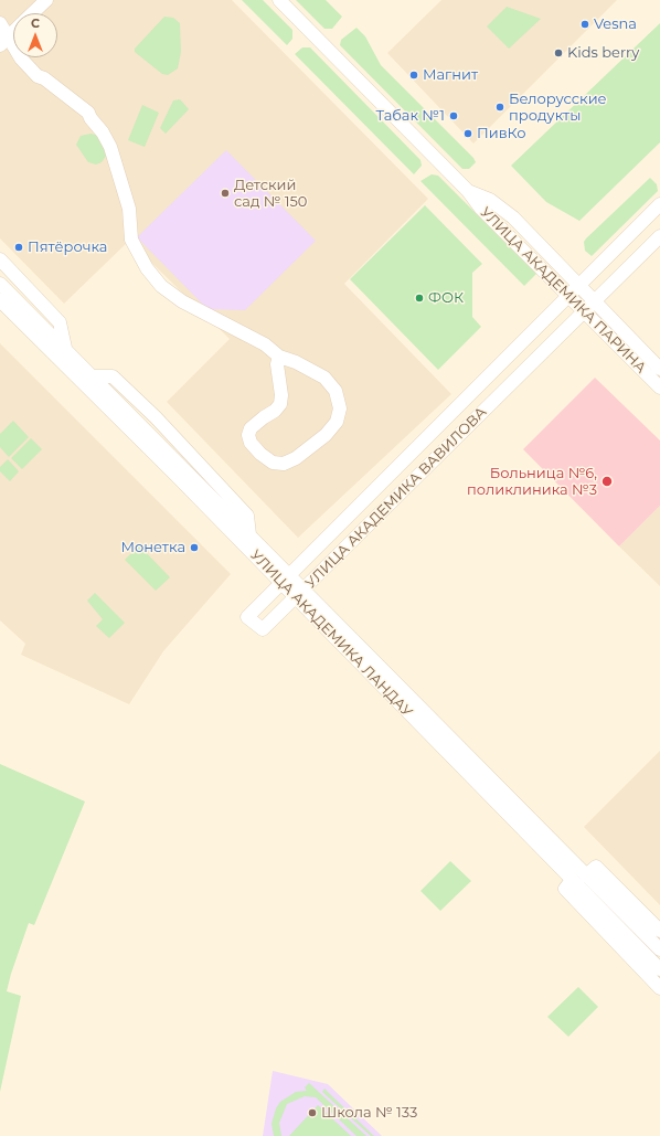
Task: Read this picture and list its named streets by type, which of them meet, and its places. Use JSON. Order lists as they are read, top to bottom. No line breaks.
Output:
{"streets":{"street":["УЛИЦА АКАДЕМИКА ПАРИНА","УЛИЦА АКАДЕМИКА ВАВИЛОВА","УЛИЦА АКАДЕМИКА ЛАНДАУ"]},"crossings":[["УЛИЦА АКАДЕМИКА ПАРИНА","УЛИЦА АКАДЕМИКА ВАВИЛОВА"],["УЛИЦА АКАДЕМИКА ВАВИЛОВА","УЛИЦА АКАДЕМИКА ЛАНДАУ"]],"places":["Vesna","Kids berry","Магнит","Белорусские продукты","Табак №1","ПивКо","Детский сад № 150","Пятёрочка","ФОК","Больница №6, поликлиника №3","Монетка","Школа № 133"],"north":"top"}
